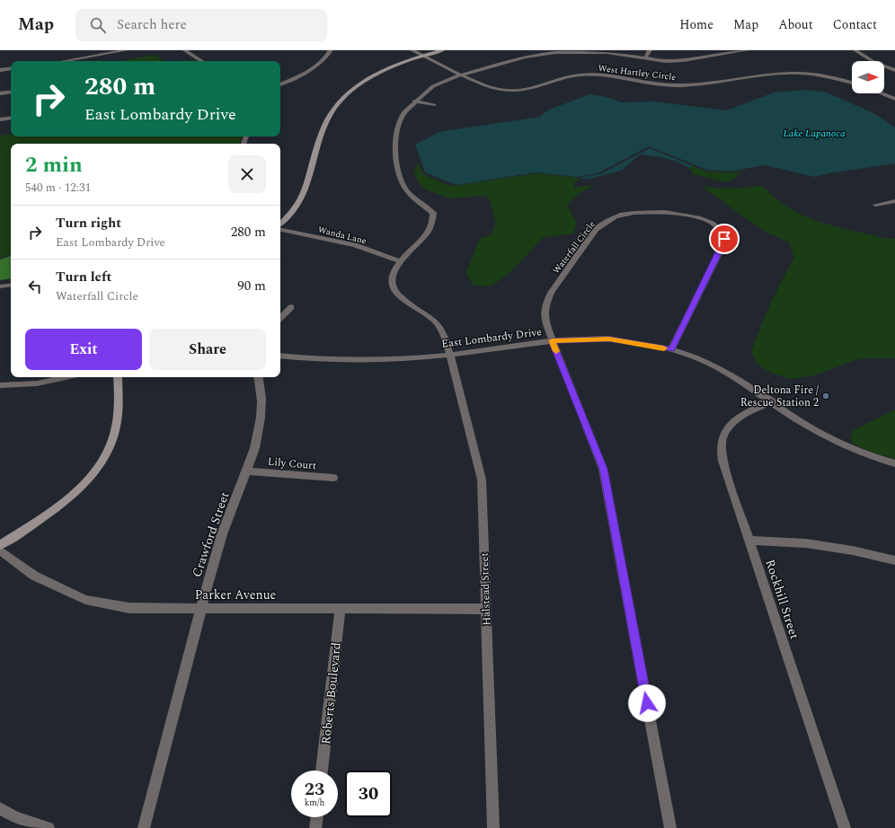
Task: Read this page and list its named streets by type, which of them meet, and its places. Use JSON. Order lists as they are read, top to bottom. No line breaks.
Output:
{"streets":{"street":["West Hartley Circle","Wanda Lane","Waterfall Circle","East Lombardy Drive","Lily Court","Crawford Street","Halstead Street","Parker Avenue","Rockhill Street","Roberts Boulevard"]},"crossings":[["Wanda Lane","Halstead Street"],["Waterfall Circle","East Lombardy Drive"],["East Lombardy Drive","Halstead Street"],["East Lombardy Drive","Rockhill Street"],["Lily Court","Crawford Street"],["Crawford Street","Parker Avenue"],["Halstead Street","Parker Avenue"],["Parker Avenue","Roberts Boulevard"]],"water":["Lake Lapanoca"],"places":["Deltona Fire / Rescue Station 2"],"north":"right","page":{"header":"Map","search":"Search here","nav":["Home","Map","About","Contact"],"turn":["280 m","East Lombardy Drive"],"heading":["2 min","540 m · 12:31"],"list":[{"name":"Turn right","note":"East Lombardy Drive","value":"280 m"},{"name":"Turn left","note":"Waterfall Circle","value":"90 m"}],"buttons":["Exit","Share"],"speed":"23 km/h","limit":"30"}}
